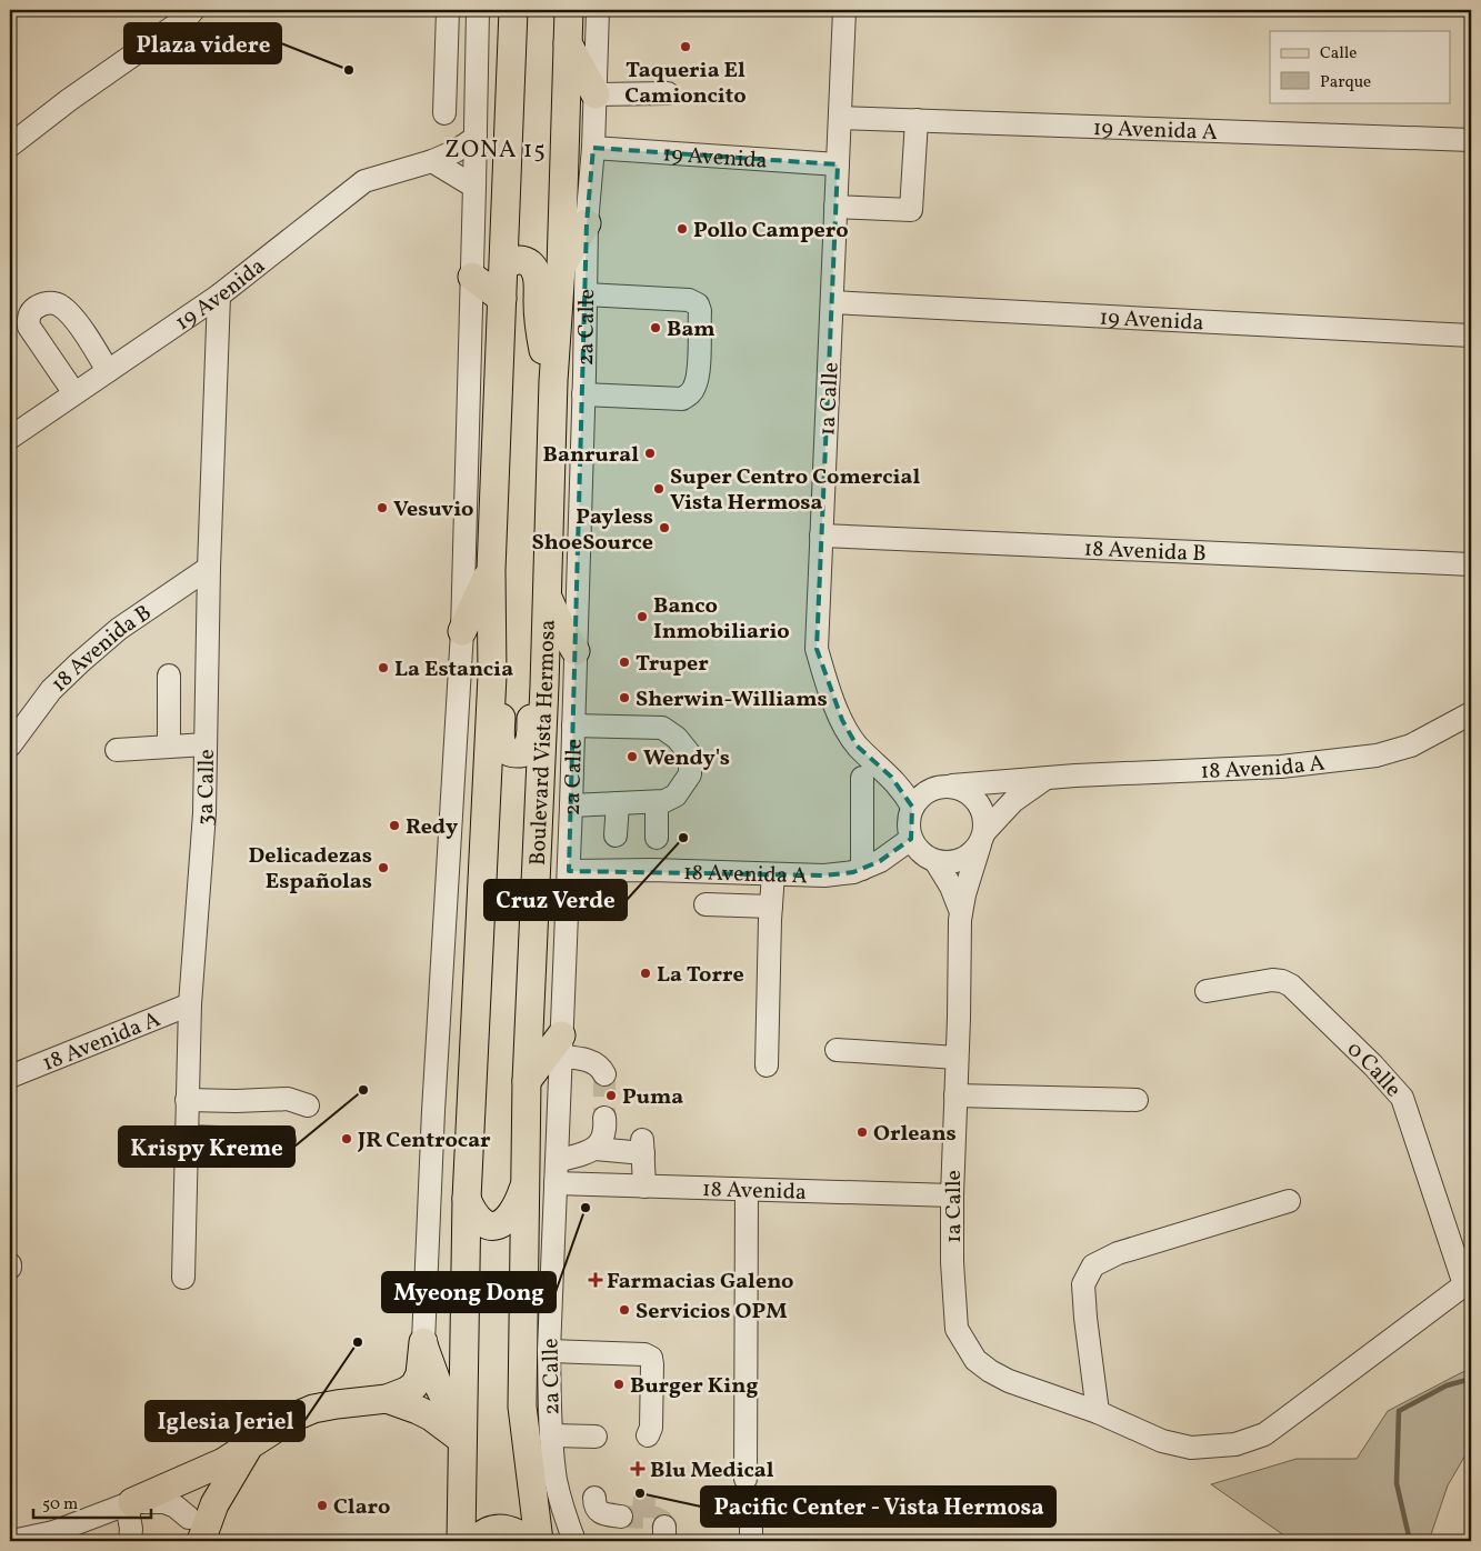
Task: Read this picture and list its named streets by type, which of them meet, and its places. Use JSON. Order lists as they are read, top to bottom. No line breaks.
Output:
{"streets":{"main road":["Boulevard Vista Hermosa"],"street":["19 Avenida A","19 Avenida","2a Calle","1a Calle","18 Avenida B","18 Avenida A","3a Calle","0 Calle","18 Avenida"]},"crossings":[["19 Avenida A","1a Calle"],["19 Avenida","2a Calle"],["19 Avenida","1a Calle"],["19 Avenida","3a Calle"],["2a Calle","18 Avenida A"],["2a Calle","18 Avenida"],["1a Calle","18 Avenida B"],["1a Calle","18 Avenida A"],["1a Calle","0 Calle"],["1a Calle","18 Avenida"],["18 Avenida B","3a Calle"],["18 Avenida A","3a Calle"]],"districts":["ZONA 15"],"places":{"other":["Taqueria El Camioncito","Plaza videre","Pollo Campero","Bam","Banrural","Super Centro Comercial Vista Hermosa","Vesuvio","Payless ShoeSource","Banco Inmobiliario","Truper","La Estancia","Sherwin-Williams","Wendy's","Redy","Cruz Verde","Delicadezas Españolas","La Torre","Krispy Kreme","Puma","Orleans","JR Centrocar","Myeong Dong","Servicios OPM","Iglesia Jeriel","Burger King","Pacific Center - Vista Hermosa","Claro"],"health":["Farmacias Galeno","Blu Medical"]},"legend":["Calle","Parque"],"scale_bar":"50 m"}
